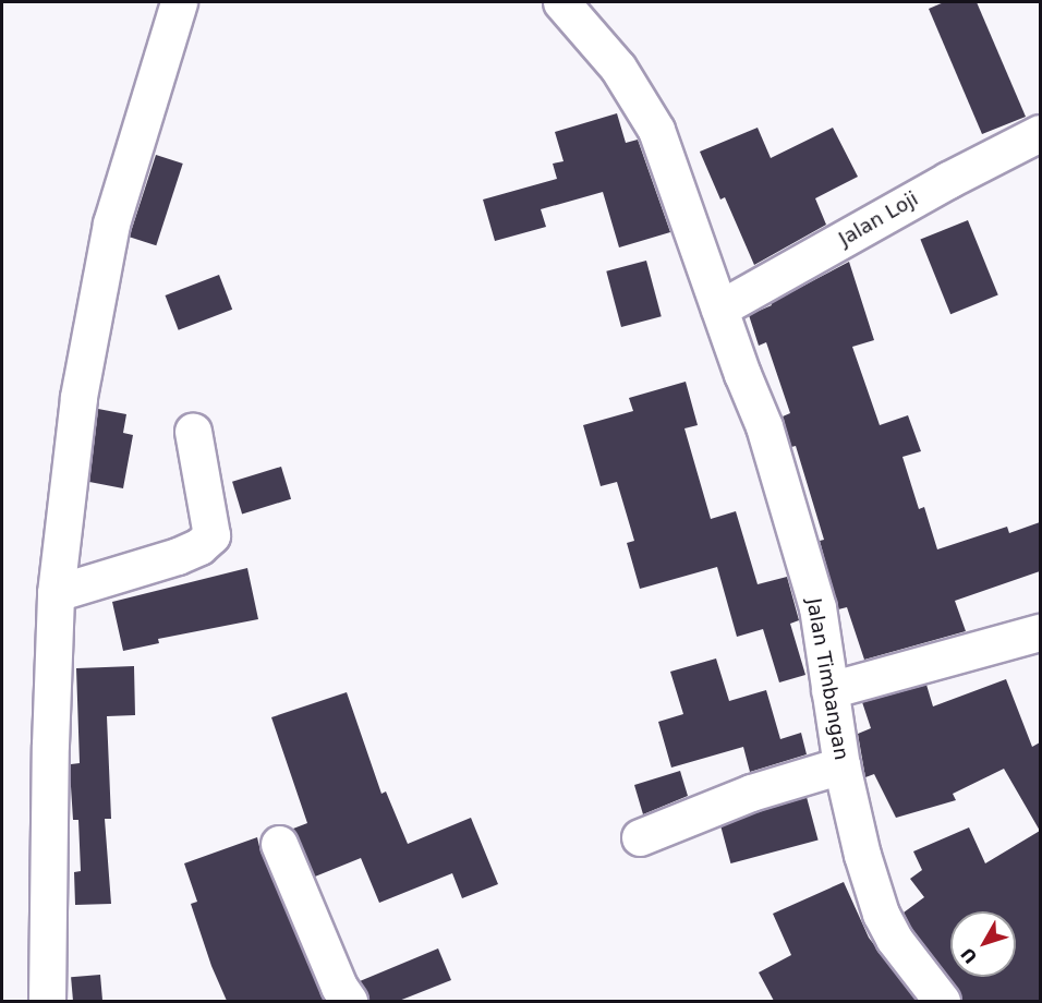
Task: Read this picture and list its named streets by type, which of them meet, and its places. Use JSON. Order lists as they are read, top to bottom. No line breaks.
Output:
{"streets":{"street":["Jalan Loji","Jalan Timbangan"]},"crossings":[["Jalan Loji","Jalan Timbangan"]],"north":"bottom left"}
